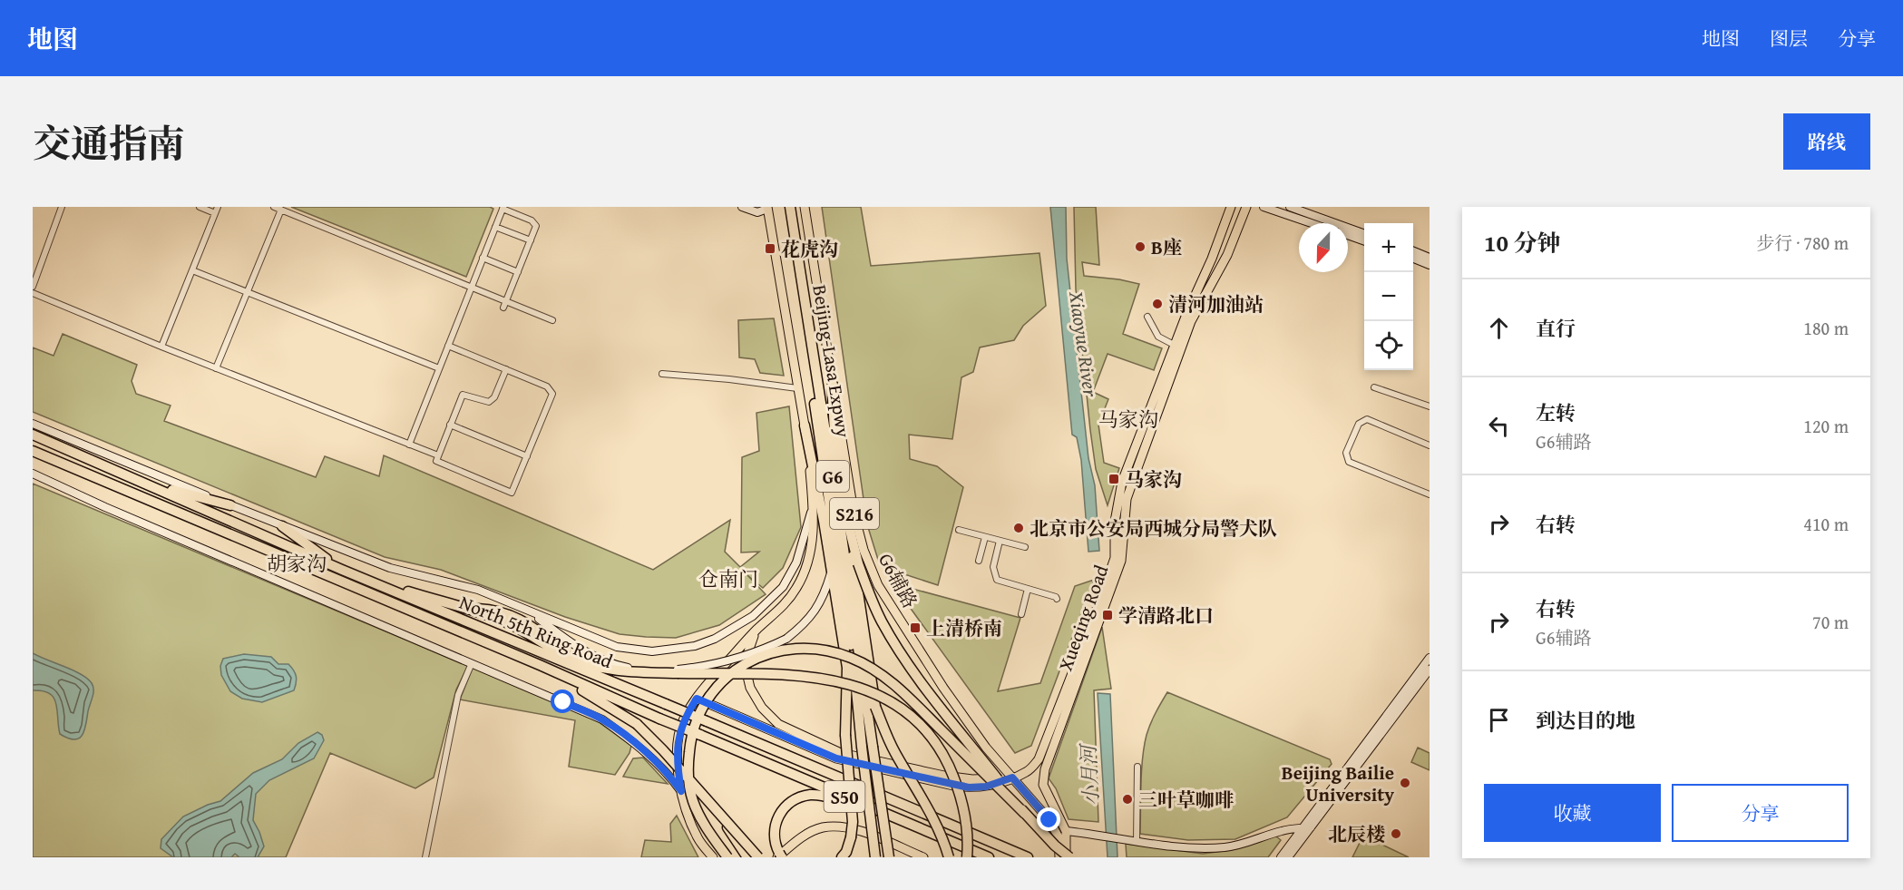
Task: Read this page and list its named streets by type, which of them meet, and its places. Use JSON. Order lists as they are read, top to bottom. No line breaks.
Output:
{"streets":{"highway":["Beijing-Lasa Expwy","G6","North 5th Ring Road","S50"],"main road":["S216","G6辅路","Xueqing Road"]},"districts":["马家沟","胡家沟","仓南门"],"water":["Xiaoyue River","小月河"],"places":{"other":["B座","清河加油站","北京市公安局西城分局警犬队","Beijing Bailie University","三叶草咖啡","北辰楼"],"transit":["花虎沟","马家沟","学清路北口","上清桥南"]},"north":"bottom","page":{"header":"地图","nav":["地图","图层","分享"],"title":"交通指南","buttons":["路线",["收藏","分享"]],"heading":["10 分钟","步行 · 780 m"],"map_buttons":["+","−"],"list":[["直行","180 m"],["左转","G6辅路","120 m"],["右转","410 m"],["右转","G6辅路","70 m"],"到达目的地"]}}
